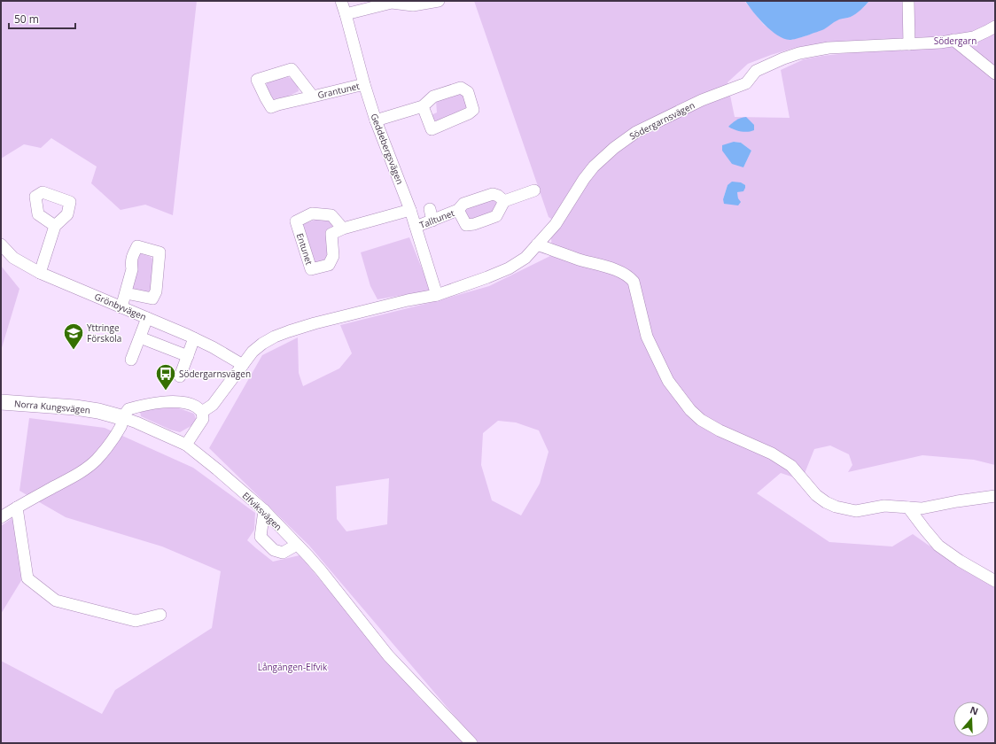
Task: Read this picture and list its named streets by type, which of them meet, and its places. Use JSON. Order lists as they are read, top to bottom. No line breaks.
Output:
{"streets":{"main road":["Norra Kungsvägen"],"street":["Grantunet","Södergarnsvägen","Geddebergsvägen","Talltunet","Entunet","Grönbyvägen","Elfviksvägen"]},"crossings":[["Grantunet","Geddebergsvägen"],["Södergarnsvägen","Geddebergsvägen"],["Södergarnsvägen","Grönbyvägen"],["Geddebergsvägen","Talltunet"],["Geddebergsvägen","Entunet"],["Norra Kungsvägen","Elfviksvägen"]],"parks":["Södergarn","Långängen-Elfvik"],"places":{"school or university":["Yttringe Förskola"],"bus stop":["Södergarnsvägen"]},"scale_bar":"50 m","north":"top"}
